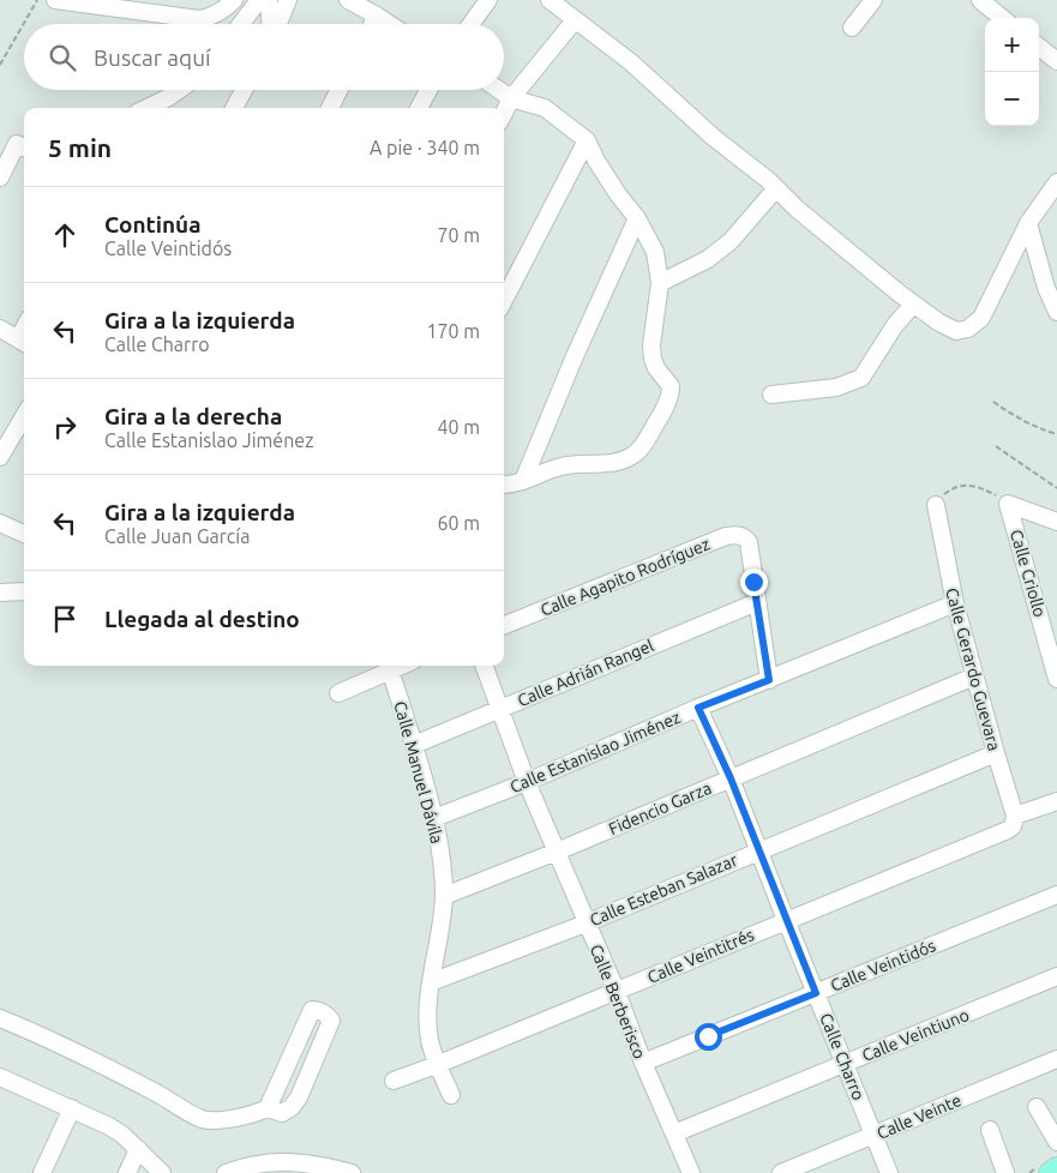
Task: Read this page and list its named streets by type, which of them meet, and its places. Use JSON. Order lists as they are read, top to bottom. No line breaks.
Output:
{"streets":{"street":["Calle Criollo","Calle Agapito Rodríguez","Calle Gerardo Guevara","Calle Adrián Rangel","Calle Estanislao Jiménez","Calle Manuel Dávila","Fidencio Garza","Calle Esteban Salazar","Calle Veintitrés","Calle Veintidós","Calle Berberisco","Calle Veintiuno","Calle Charro","Calle Veinte"]},"crossings":[["Calle Agapito Rodríguez","Calle Adrián Rangel"],["Calle Gerardo Guevara","Calle Estanislao Jiménez"],["Calle Gerardo Guevara","Fidencio Garza"],["Calle Gerardo Guevara","Calle Esteban Salazar"],["Calle Gerardo Guevara","Calle Veintitrés"],["Calle Adrián Rangel","Calle Manuel Dávila"],["Calle Adrián Rangel","Calle Berberisco"],["Calle Estanislao Jiménez","Calle Manuel Dávila"],["Calle Estanislao Jiménez","Calle Berberisco"],["Calle Estanislao Jiménez","Calle Charro"],["Calle Manuel Dávila","Fidencio Garza"],["Calle Manuel Dávila","Calle Esteban Salazar"],["Calle Manuel Dávila","Calle Veintitrés"],["Fidencio Garza","Calle Berberisco"],["Fidencio Garza","Calle Charro"],["Calle Esteban Salazar","Calle Berberisco"],["Calle Esteban Salazar","Calle Charro"],["Calle Veintitrés","Calle Berberisco"],["Calle Veintitrés","Calle Charro"],["Calle Veintidós","Calle Berberisco"],["Calle Veintidós","Calle Charro"],["Calle Berberisco","Calle Veintiuno"],["Calle Veintiuno","Calle Charro"],["Calle Charro","Calle Veinte"]],"page":{"map_buttons":["+","−"],"search":"Buscar aquí","heading":["5 min","A pie · 340 m"],"list":[["Continúa","Calle Veintidós","70 m"],["Gira a la izquierda","Calle Charro","170 m"],["Gira a la derecha","Calle Estanislao Jiménez","40 m"],["Gira a la izquierda","Calle Juan García","60 m"],"Llegada al destino"]}}
